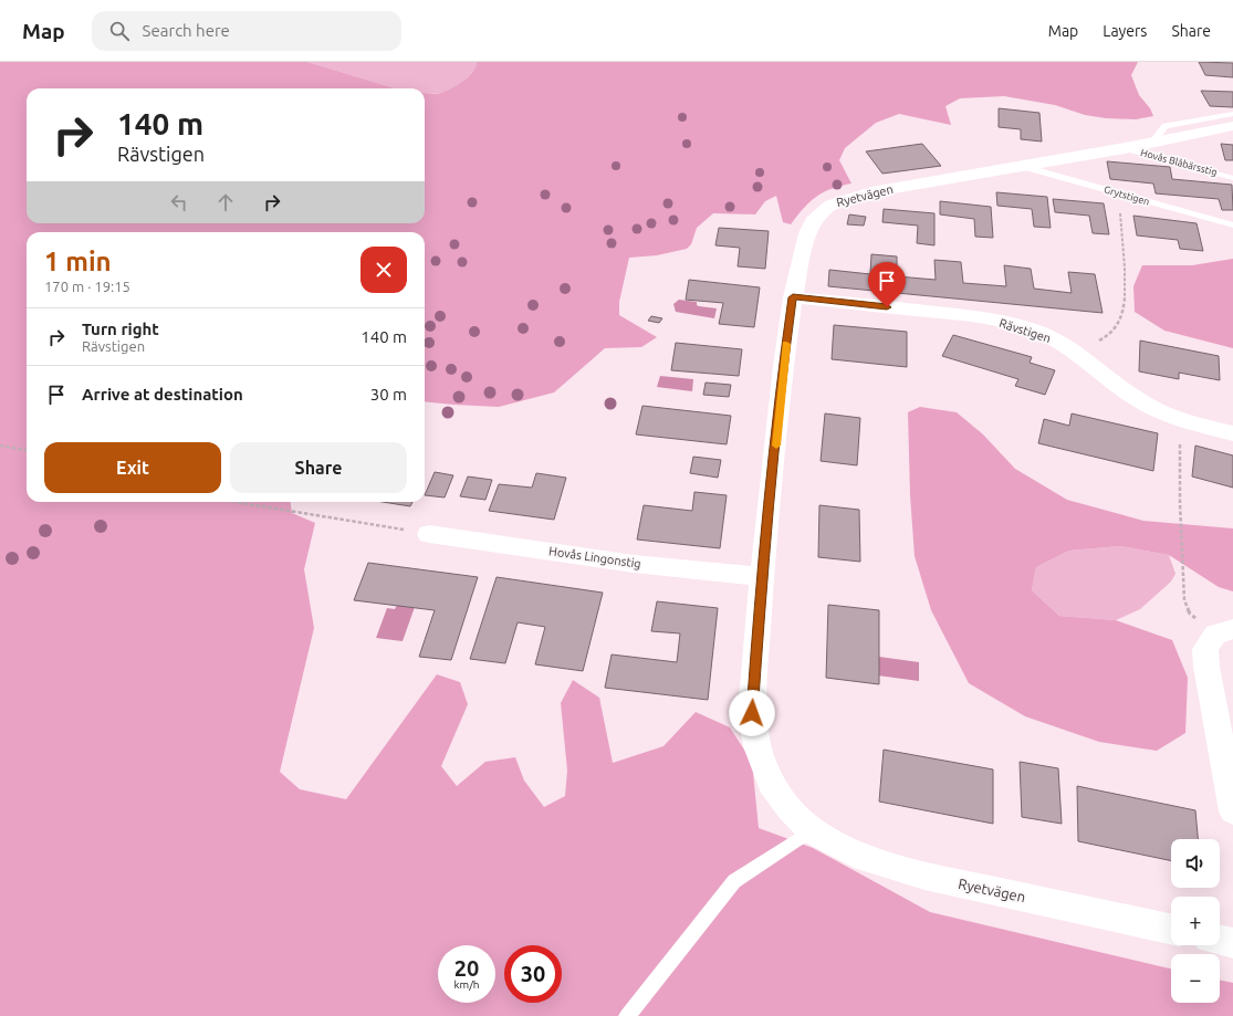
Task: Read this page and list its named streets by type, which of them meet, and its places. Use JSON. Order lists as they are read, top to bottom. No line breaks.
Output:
{"streets":{"street":["Ryetvägen","Rävstigen","Hovås Lingonstig"],"lane":["Hovås Blåbärsstig","Grytstigen"]},"crossings":[["Hovås Blåbärsstig","Ryetvägen"],["Ryetvägen","Grytstigen"],["Ryetvägen","Rävstigen"],["Ryetvägen","Hovås Lingonstig"]],"page":{"header":"Map","search":"Search here","nav":["Map","Layers","Share"],"turn":["140 m","Rävstigen"],"heading":["1 min","170 m · 19:15"],"list":[{"name":"Turn right","note":"Rävstigen","value":"140 m"},{"name":"Arrive at destination","value":"30 m"}],"buttons":["Exit","Share"],"map_buttons":["+","−"],"speed":"20 km/h","limit":"30"}}
